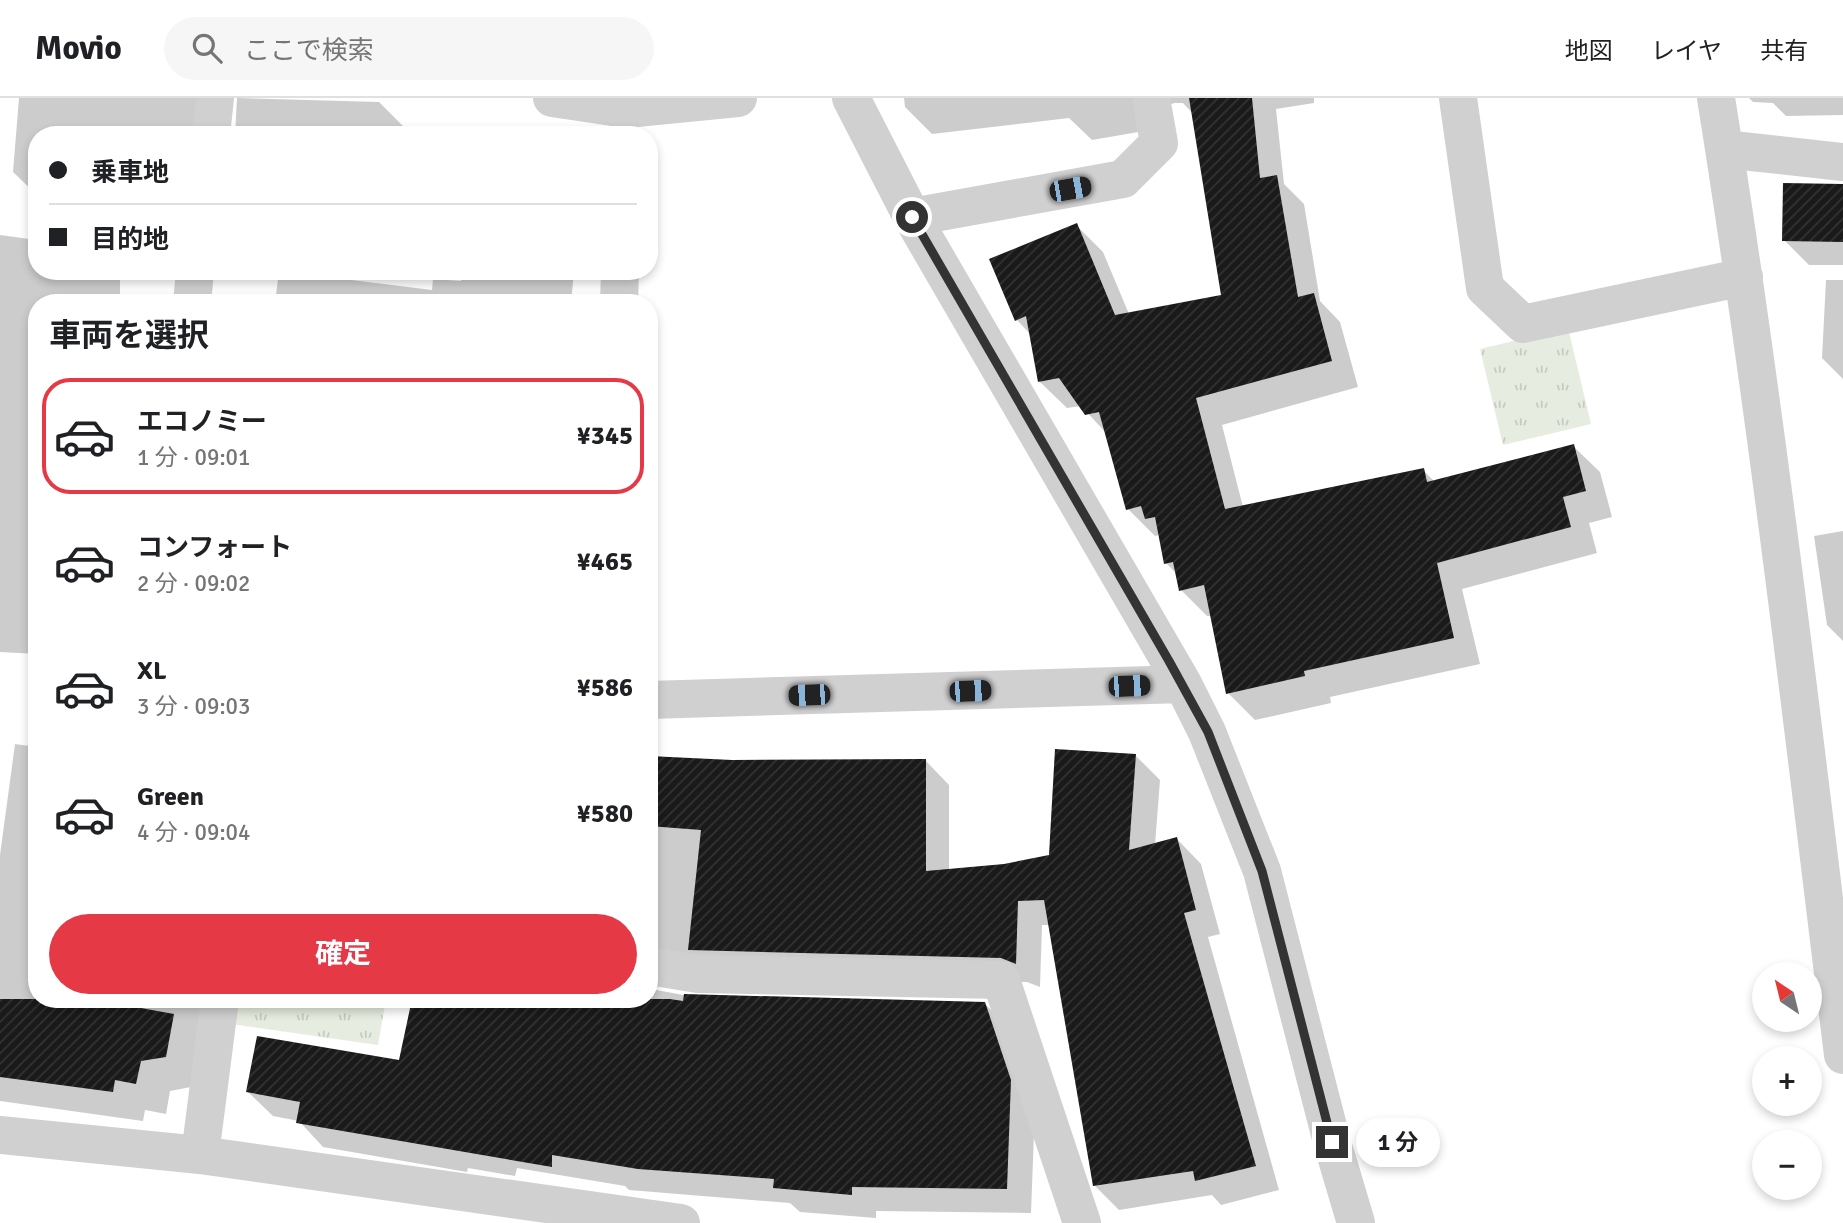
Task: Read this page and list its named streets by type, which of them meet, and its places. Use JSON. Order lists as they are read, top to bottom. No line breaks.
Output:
{"north":"top left","page":{"header":"Movio","search":"ここで検索","nav":["地図","レイヤ","共有"],"banner":["乗車地","目的地"],"heading":"車両を選択","list":[{"name":"エコノミー","note":"1 分 · 09:01","value":"¥345"},{"name":"コンフォート","note":"2 分 · 09:02","value":"¥465"},{"name":"XL","note":"3 分 · 09:03","value":"¥586"},{"name":"Green","note":"4 分 · 09:04","value":"¥580"}],"buttons":"確定","map_buttons":["+","−"],"bubble":"1 分"}}
